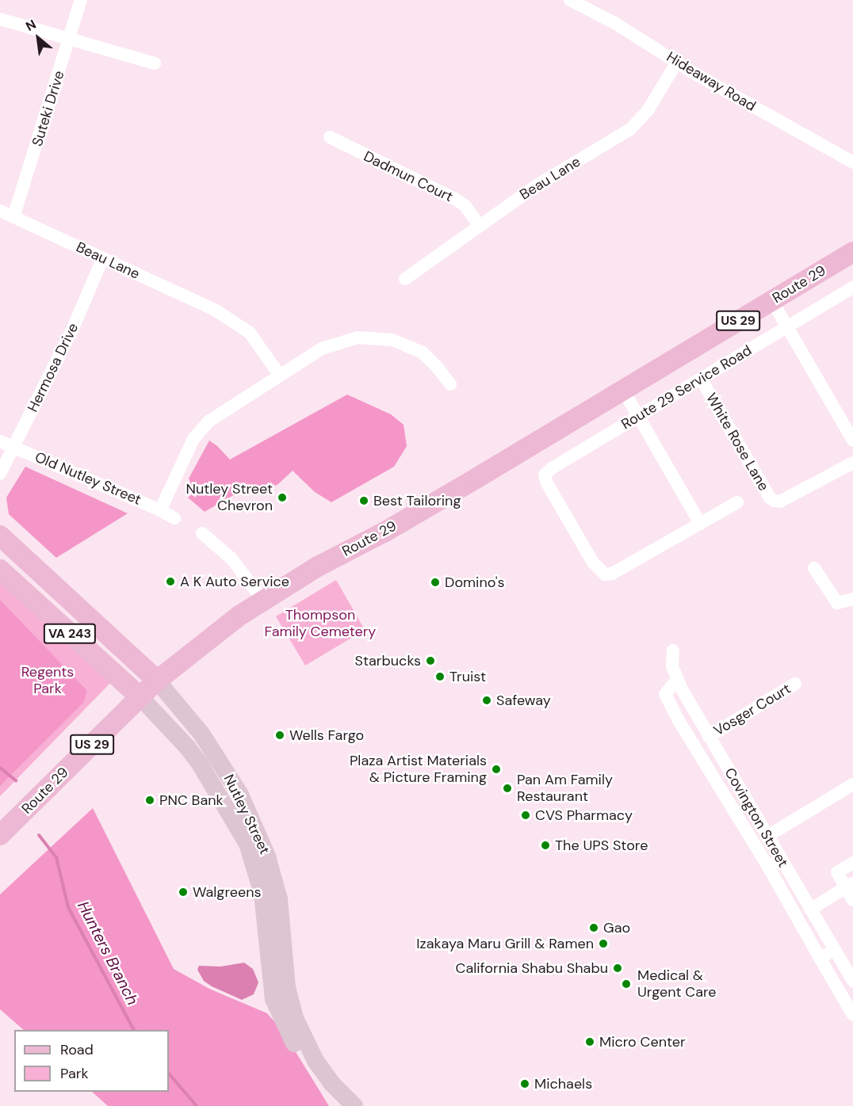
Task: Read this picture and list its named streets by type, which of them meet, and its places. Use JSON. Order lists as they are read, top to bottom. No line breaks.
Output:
{"streets":{"main road":["Route 29","US 29","VA 243","Nutley Street"],"street":["Hideaway Road","Suteki Drive","Dadmun Court","Beau Lane","Hermosa Drive","Route 29 Service Road","White Rose Lane","Old Nutley Street","Vosger Court","Covington Street"]},"crossings":[["Hideaway Road","Beau Lane"],["Suteki Drive","Beau Lane"],["Dadmun Court","Beau Lane"],["Beau Lane","Hermosa Drive"],["Route 29","Nutley Street"],["Hermosa Drive","Old Nutley Street"],["Route 29 Service Road","White Rose Lane"],["Vosger Court","Covington Street"]],"water":["Hunters Branch"],"parks":["Thompson Family Cemetery","Regents Park"],"places":["Nutley Street Chevron","Best Tailoring","A K Auto Service","Domino's","Starbucks","Truist","Safeway","Wells Fargo","Plaza Artist Materials & Picture Framing","Pan Am Family Restaurant","PNC Bank","CVS Pharmacy","The UPS Store","Walgreens","Gao","Izakaya Maru Grill & Ramen","California Shabu Shabu","Medical & Urgent Care","Micro Center","Michaels"],"legend":["Road","Park"],"north":"top left"}
